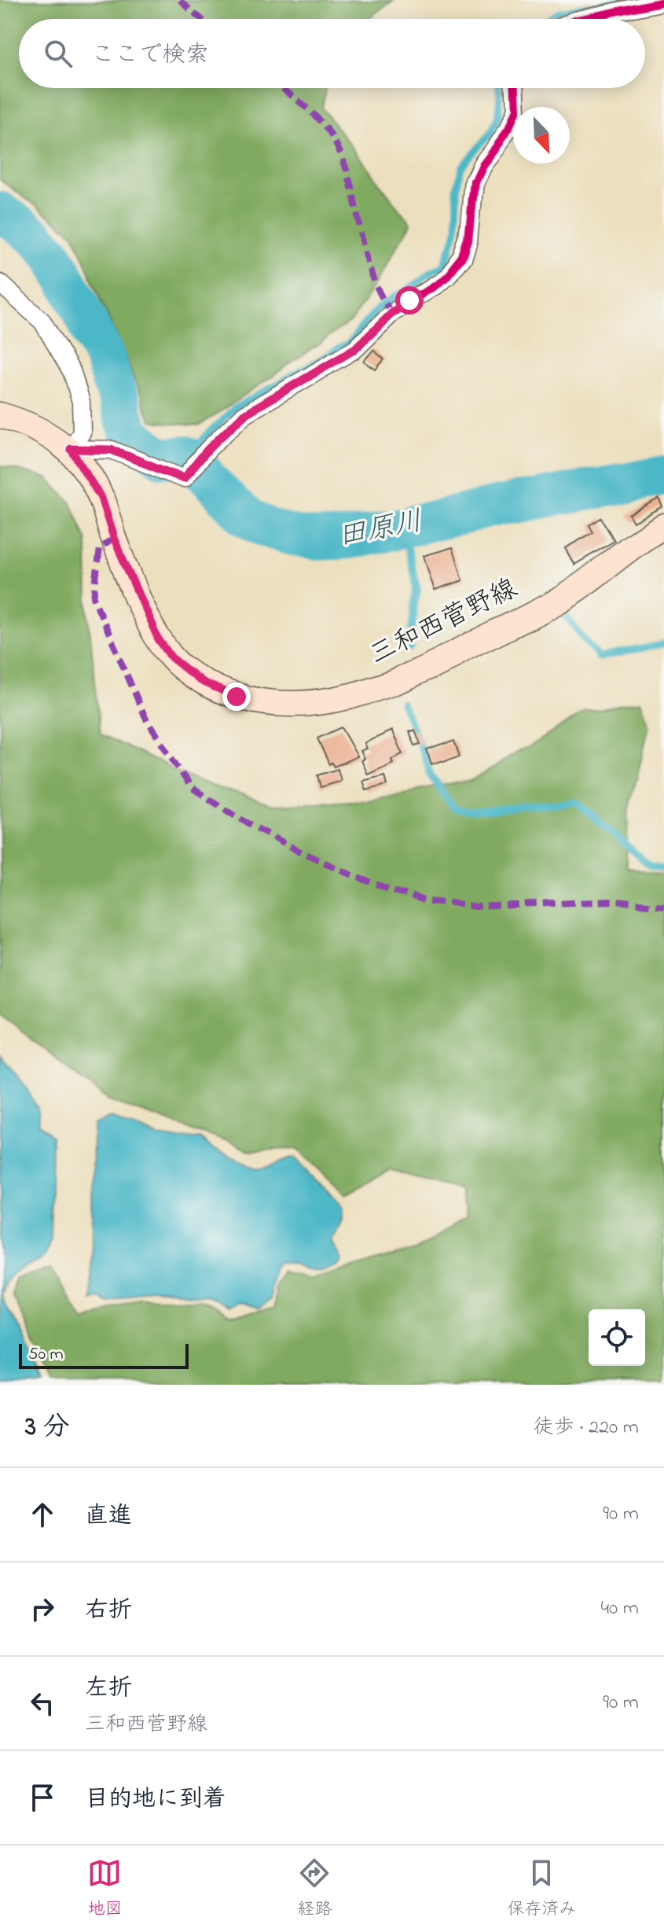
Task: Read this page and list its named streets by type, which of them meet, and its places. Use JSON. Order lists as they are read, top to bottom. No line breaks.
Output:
{"streets":{"main road":["三和西菅野線"]},"water":["田原川"],"scale_bar":"50 m","north":"bottom right","page":{"search":"ここで検索","scale":"50 m","heading":["3 分","徒歩 · 220 m"],"list":[["直進","90 m"],["右折","40 m"],["左折","三和西菅野線","90 m"],"目的地に到着"],"nav":["地図","経路","保存済み"]}}
